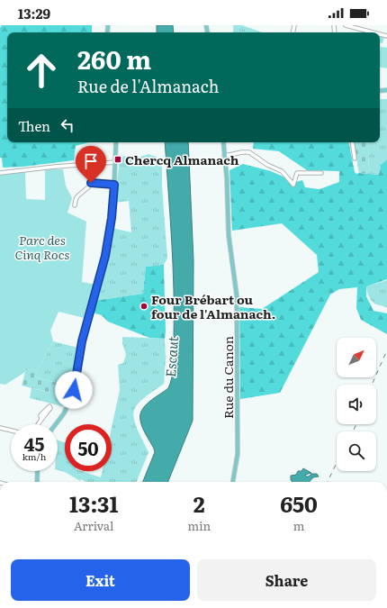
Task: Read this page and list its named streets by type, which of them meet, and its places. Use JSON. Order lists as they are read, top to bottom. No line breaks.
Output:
{"streets":{"main road":["Rue du Canon"]},"water":["Escaut"],"parks":["Parc des Cinq Rocs"],"places":{"transit":["Chercq Almanach"],"other":["Four Brébart ou four de l'Almanach."]},"north":"top right","page":{"status":"13:29","turn":["260 m","Rue de l'Almanach"],"then":"Then","speed":"45 km/h","limit":"50","eta":["13:31","Arrival","2","min","650","m"],"buttons":["Exit","Share"]}}
